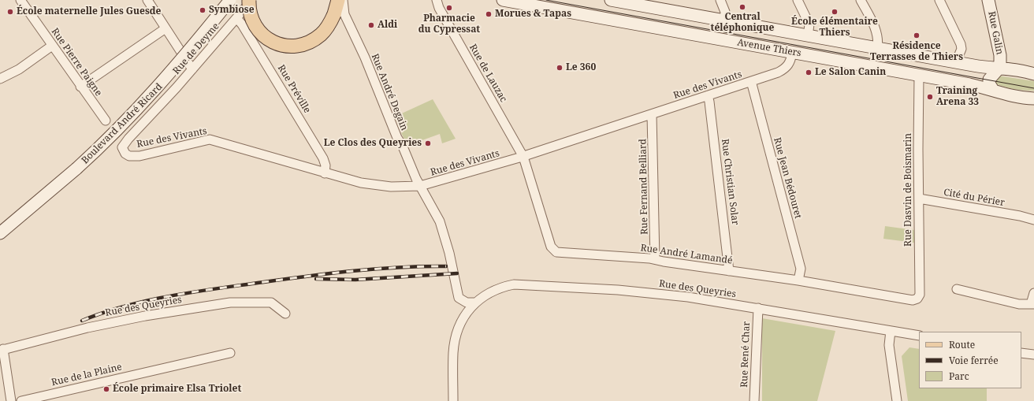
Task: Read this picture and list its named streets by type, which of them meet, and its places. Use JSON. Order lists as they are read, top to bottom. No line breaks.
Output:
{"streets":{"main road":["Rue Galin","Avenue Thiers","Boulevard André Ricard"],"street":["Rue de Deyme","Rue Pierre Paigne","Rue de Lauzac","Rue des Vivants","Rue Préville","Rue André Degain","Rue Jean Bédouret","Rue Christian Solar","Rue Fernand Belliard","Rue Dasvin de Boismarin","Cité du Périer","Rue André Lamandé","Rue des Queyries","Rue René Char","Rue de la Plaine"]},"crossings":[["Rue Galin","Avenue Thiers"],["Avenue Thiers","Rue des Vivants"],["Avenue Thiers","Rue Dasvin de Boismarin"],["Rue de Deyme","Rue des Vivants"],["Rue de Deyme","Rue Préville"],["Rue de Lauzac","Rue des Vivants"],["Rue de Lauzac","Rue André Lamandé"],["Rue des Vivants","Rue Préville"],["Rue des Vivants","Rue André Degain"],["Rue des Vivants","Rue Jean Bédouret"],["Rue des Vivants","Rue Christian Solar"],["Rue des Vivants","Rue Fernand Belliard"],["Rue des Vivants","Rue André Lamandé"],["Rue André Degain","Rue des Queyries"],["Rue Jean Bédouret","Rue André Lamandé"],["Rue Christian Solar","Rue André Lamandé"],["Rue Fernand Belliard","Rue André Lamandé"],["Rue Dasvin de Boismarin","Cité du Périer"],["Rue Dasvin de Boismarin","Rue André Lamandé"],["Rue des Queyries","Rue René Char"]],"places":["Central téléphonique","Pharmacie du Cypressat","Symbiose","École maternelle Jules Guesde","École élémentaire Thiers","Morues & Tapas","Aldi","Résidence Terrasses de Thiers","Le 360","Le Salon Canin","Training Arena 33","Le Clos des Queyries","École primaire Elsa Triolet"],"legend":["Route","Voie ferrée","Parc"]}
